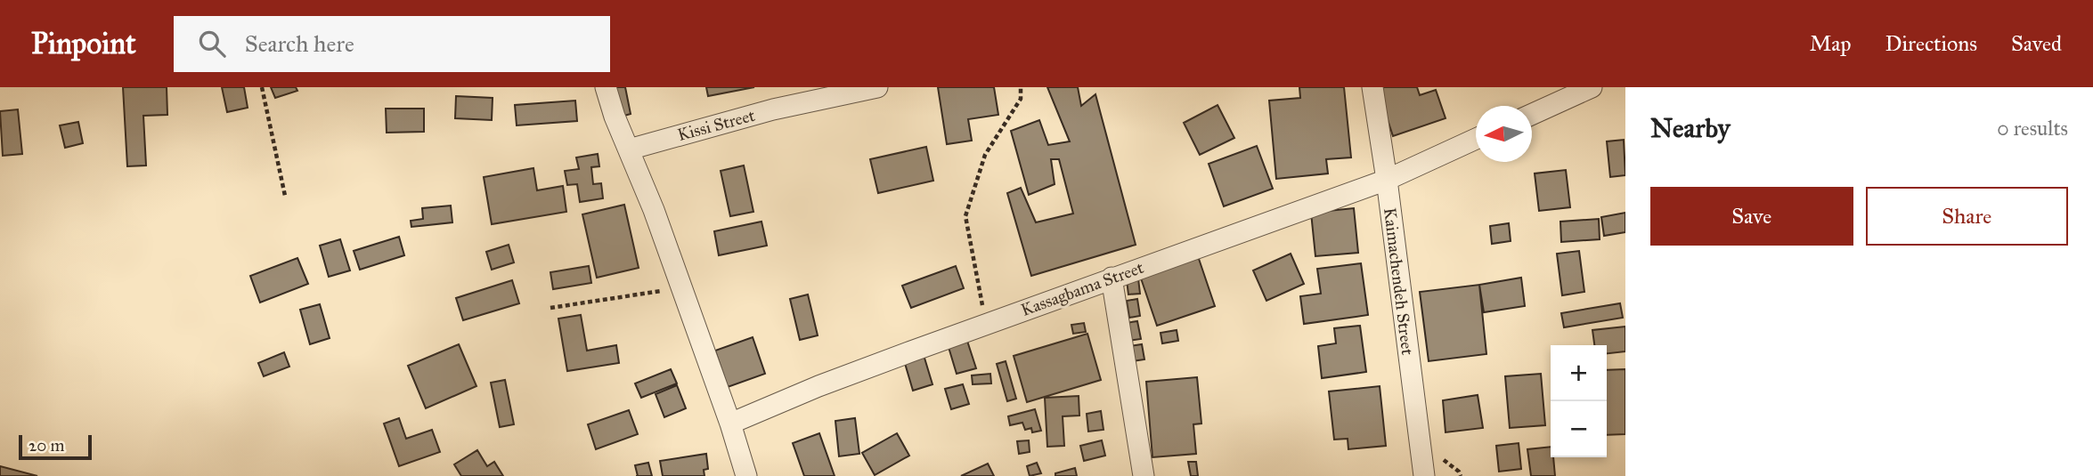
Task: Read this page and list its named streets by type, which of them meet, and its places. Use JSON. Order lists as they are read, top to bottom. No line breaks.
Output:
{"streets":{"street":["Kissi Street","Kaimachendeh Street","Kassagbama Street"]},"crossings":[["Kaimachendeh Street","Kassagbama Street"]],"scale_bar":"20 m","north":"left","page":{"header":"Pinpoint","search":"Search here","nav":["Map","Directions","Saved"],"heading":["Nearby","0 results"],"buttons":["Save","Share"],"map_buttons":["+","−"],"scale":"20 m"}}
